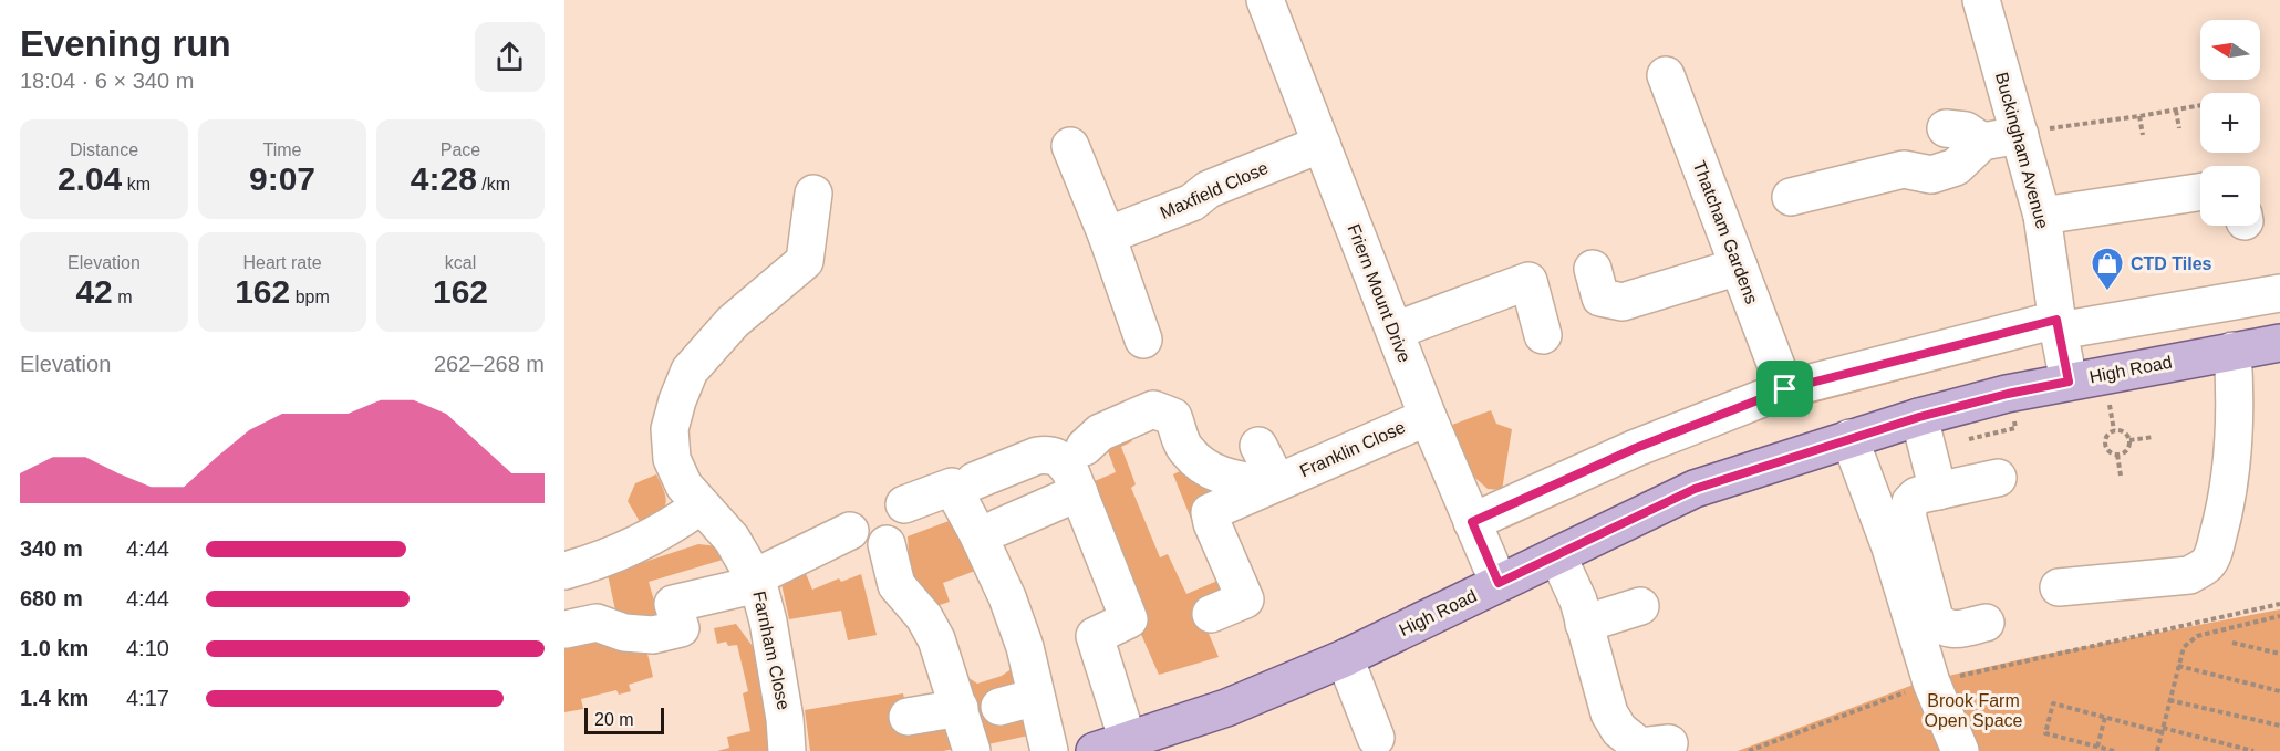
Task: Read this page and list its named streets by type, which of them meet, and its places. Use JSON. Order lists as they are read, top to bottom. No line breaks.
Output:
{"streets":{"main road":["High Road"],"street":["Buckingham Avenue","Maxfield Close","Thatcham Gardens","Friern Mount Drive","Franklin Close","Farnham Close"]},"crossings":[["Buckingham Avenue","High Road"],["Maxfield Close","Friern Mount Drive"],["Friern Mount Drive","High Road"],["Friern Mount Drive","Franklin Close"]],"parks":["Brook Farm Open Space"],"places":{"shop":["CTD Tiles"]},"scale_bar":"20 m","north":"left","page":{"heading":["Evening run","18:04 · 6 × 340 m"],"map_buttons":["+","−"],"stats":[["Distance","2.04 km"],["Time","9:07"],["Pace","4:28 /km"],["Elevation","42 m"],["Heart rate","162 bpm"],["kcal","162"]],"chart":["Elevation","262–268 m"],"list":[{"name":"340 m","note":"4:44"},{"name":"680 m","note":"4:44"},{"name":"1.0 km","note":"4:10"},{"name":"1.4 km","note":"4:17"}],"scale":"20 m"}}
